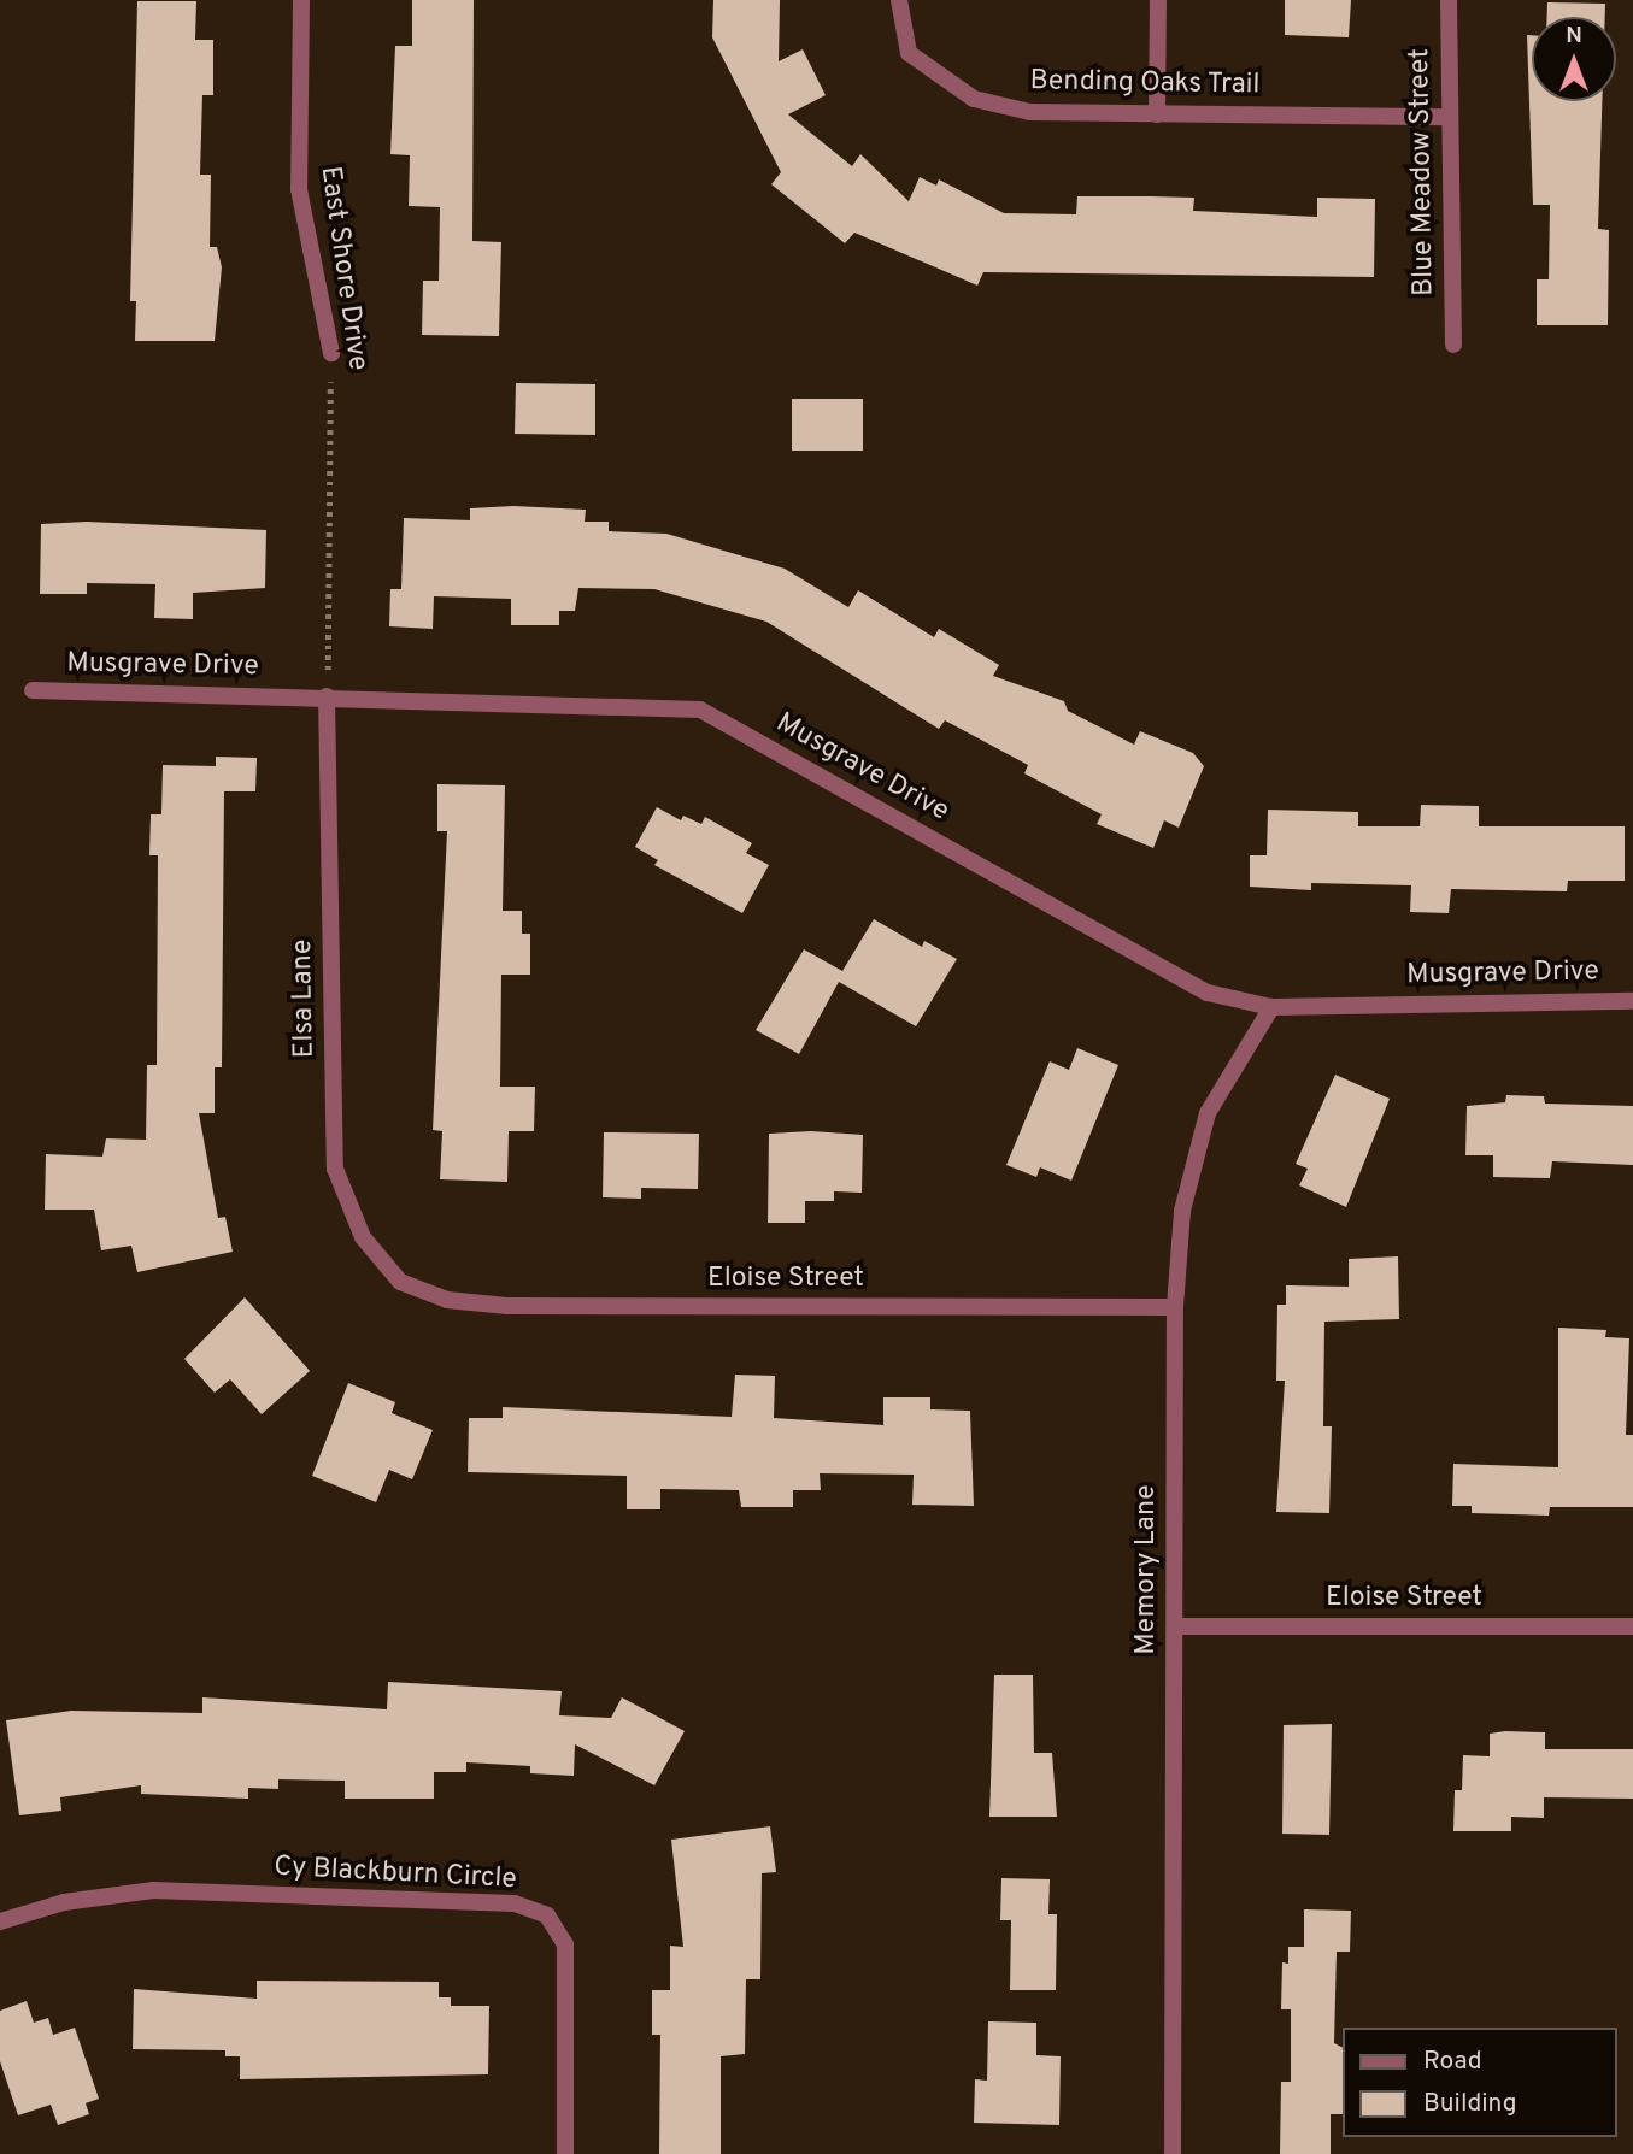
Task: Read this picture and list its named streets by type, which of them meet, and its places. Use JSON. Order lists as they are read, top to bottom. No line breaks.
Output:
{"streets":{"street":["Bending Oaks Trail","Blue Meadow Street","East Shore Drive","Musgrave Drive","Elsa Lane","Eloise Street","Memory Lane","Cy Blackburn Circle"]},"crossings":[["Bending Oaks Trail","Blue Meadow Street"],["East Shore Drive","Musgrave Drive"],["East Shore Drive","Elsa Lane"],["Musgrave Drive","Elsa Lane"],["Musgrave Drive","Memory Lane"],["Elsa Lane","Eloise Street"],["Eloise Street","Memory Lane"]],"legend":["Road","Building"],"north":"top"}
